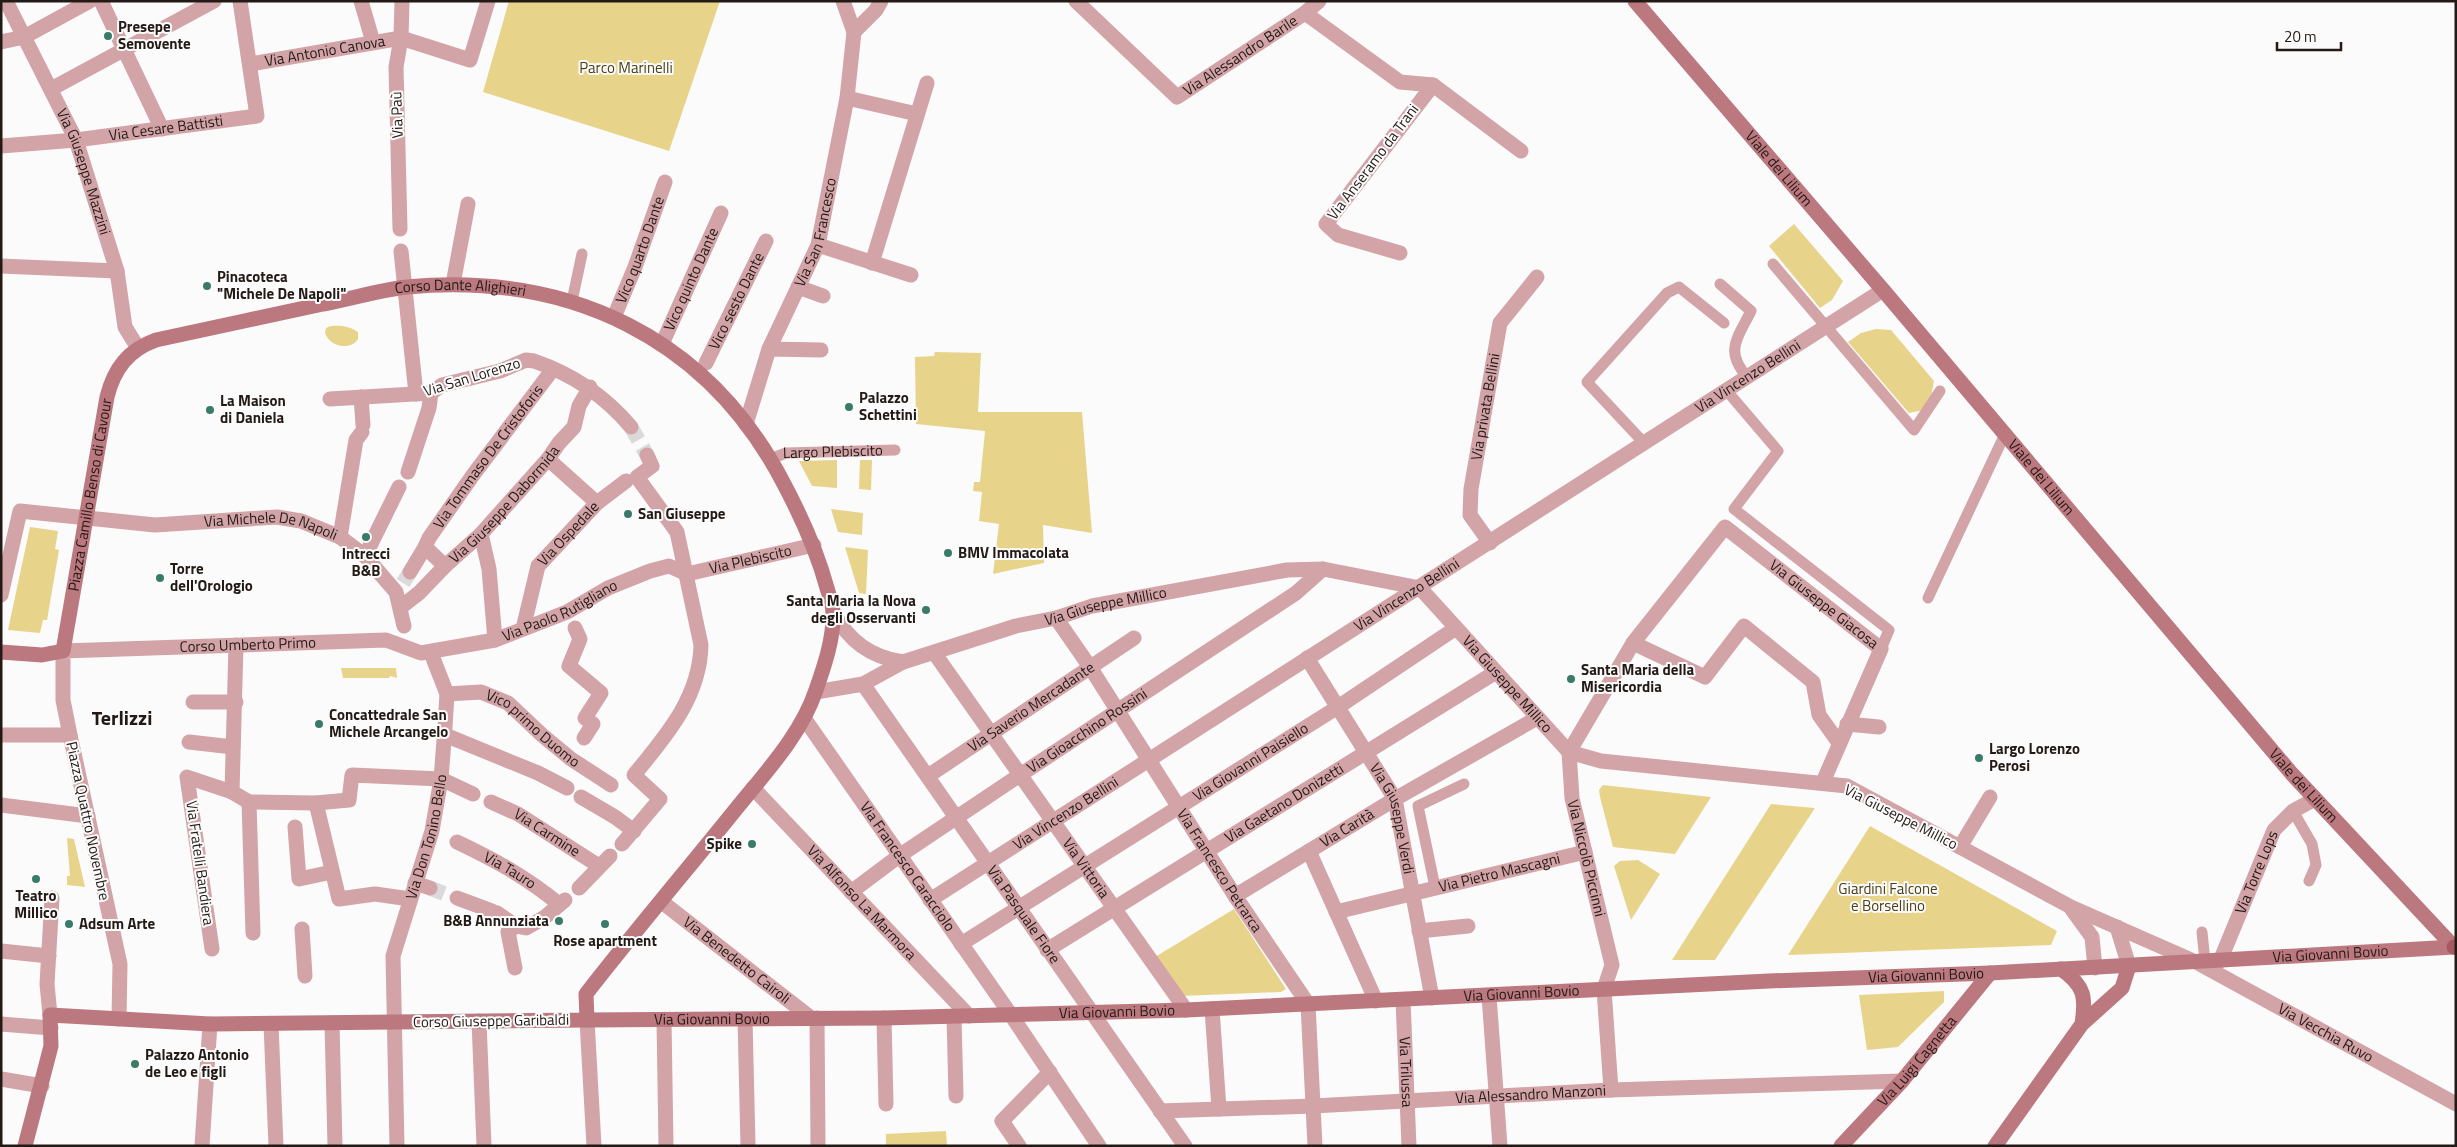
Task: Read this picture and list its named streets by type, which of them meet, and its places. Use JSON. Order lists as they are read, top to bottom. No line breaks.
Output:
{"streets":{"street":["Via Antonio Canova","Via Alessandro Barile","Via Paù","Via Cesare Battisti","Via Anseramo da Trani","Viale dei Lilium","Via Giuseppe Mazzini","Via San Francesco","Vico quarto Dante","Vico quinto Dante","Corso Dante Alighieri","Vico sesto Dante","Via San Lorenzo","Via Vincenzo Bellini","Via privata Bellini","Largo Plebiscito","Via Tommaso De Cristoforis","Piazza Camillo Benso di Cavour","Via Giuseppe Dabormida","Via Michele De Napoli","Via Ospedale","Via Plebiscito","Via Giuseppe Giacosa","Via Giuseppe Millico","Via Paolo Rutigliano","Corso Umberto Primo","Via Saverio Mercadante","Vico primo Duomo","Via Gioacchino Rossini","Via Giovanni Paisiello","Via Gaetano Donizetti","Via Giuseppe Verdi","Piazza Quattro Novembre","Via Carità","Via Carmine","Via Don Tonino Bello","Via Niccolò Piccinni","Via Fratelli Bandiera","Via Francesco Caracciolo","Via Vittoria","Via Tauro","Via Francesco Petrarca","Via Torre Lops","Via Pietro Mascagni","Via Alfonso La Marmora","Via Pasquale Fiore","Via Giovanni Bovio","Via Benedetto Cairoli","Corso Giuseppe Garibaldi","Via Vecchia Ruvo","Via Luigi Cagnetta","Via Trilussa","Via Alessandro Manzoni"]},"crossings":[["Via Antonio Canova","Via Paù"],["Via Antonio Canova","Via Cesare Battisti"],["Via Alessandro Barile","Via Anseramo da Trani"],["Via Cesare Battisti","Via Giuseppe Mazzini"],["Viale dei Lilium","Via Vincenzo Bellini"],["Viale dei Lilium","Via Torre Lops"],["Viale dei Lilium","Via Giovanni Bovio"],["Via Giuseppe Mazzini","Corso Dante Alighieri"],["Via Giuseppe Mazzini","Piazza Camillo Benso di Cavour"],["Via San Francesco","Corso Dante Alighieri"],["Via San Francesco","Largo Plebiscito"],["Vico quarto Dante","Corso Dante Alighieri"],["Vico quinto Dante","Corso Dante Alighieri"],["Corso Dante Alighieri","Largo Plebiscito"],["Corso Dante Alighieri","Piazza Camillo Benso di Cavour"],["Via San Lorenzo","Via Tommaso De Cristoforis"],["Via San Lorenzo","Via Giuseppe Dabormida"],["Via Vincenzo Bellini","Via privata Bellini"],["Via Vincenzo Bellini","Via Giuseppe Millico"],["Via Vincenzo Bellini","Via Giuseppe Verdi"],["Via Vincenzo Bellini","Via Francesco Caracciolo"],["Via Vincenzo Bellini","Via Vittoria"],["Via Vincenzo Bellini","Via Francesco Petrarca"],["Via Vincenzo Bellini","Via Pasquale Fiore"],["Largo Plebiscito","Via Plebiscito"],["Largo Plebiscito","Corso Giuseppe Garibaldi"],["Via Tommaso De Cristoforis","Via Michele De Napoli"],["Piazza Camillo Benso di Cavour","Via Michele De Napoli"],["Piazza Camillo Benso di Cavour","Corso Umberto Primo"],["Piazza Camillo Benso di Cavour","Piazza Quattro Novembre"],["Via Giuseppe Dabormida","Via Michele De Napoli"],["Via Ospedale","Via Paolo Rutigliano"],["Via Plebiscito","Via Paolo Rutigliano"],["Via Giuseppe Giacosa","Via Giuseppe Millico"],["Via Giuseppe Millico","Via Gioacchino Rossini"],["Via Giuseppe Millico","Via Giovanni Paisiello"],["Via Giuseppe Millico","Via Gaetano Donizetti"],["Via Giuseppe Millico","Via Carità"],["Via Giuseppe Millico","Via Niccolò Piccinni"],["Via Giuseppe Millico","Via Vittoria"],["Via Giuseppe Millico","Via Francesco Petrarca"],["Via Giuseppe Millico","Via Torre Lops"],["Via Giuseppe Millico","Via Giovanni Bovio"],["Via Giuseppe Millico","Via Vecchia Ruvo"],["Via Paolo Rutigliano","Corso Umberto Primo"],["Via Paolo Rutigliano","Via Don Tonino Bello"],["Corso Umberto Primo","Piazza Quattro Novembre"],["Corso Umberto Primo","Via Don Tonino Bello"],["Via Saverio Mercadante","Via Vittoria"],["Via Saverio Mercadante","Via Francesco Petrarca"],["Via Saverio Mercadante","Via Pasquale Fiore"],["Vico primo Duomo","Via Don Tonino Bello"],["Via Gioacchino Rossini","Via Francesco Caracciolo"],["Via Gioacchino Rossini","Via Vittoria"],["Via Gioacchino Rossini","Via Francesco Petrarca"],["Via Gioacchino Rossini","Via Alfonso La Marmora"],["Via Gioacchino Rossini","Via Pasquale Fiore"],["Via Giovanni Paisiello","Via Giuseppe Verdi"],["Via Giovanni Paisiello","Via Francesco Caracciolo"],["Via Giovanni Paisiello","Via Vittoria"],["Via Giovanni Paisiello","Via Francesco Petrarca"],["Via Giovanni Paisiello","Via Pasquale Fiore"],["Via Gaetano Donizetti","Via Giuseppe Verdi"],["Via Gaetano Donizetti","Via Vittoria"],["Via Gaetano Donizetti","Via Francesco Petrarca"],["Via Gaetano Donizetti","Via Pasquale Fiore"],["Via Giuseppe Verdi","Via Carità"],["Via Giuseppe Verdi","Via Pietro Mascagni"],["Via Giuseppe Verdi","Via Giovanni Bovio"],["Piazza Quattro Novembre","Corso Giuseppe Garibaldi"],["Via Carità","Via Francesco Petrarca"],["Via Don Tonino Bello","Via Tauro"],["Via Don Tonino Bello","Corso Giuseppe Garibaldi"],["Via Niccolò Piccinni","Via Pietro Mascagni"],["Via Niccolò Piccinni","Via Giovanni Bovio"],["Via Francesco Caracciolo","Via Giovanni Bovio"],["Via Francesco Caracciolo","Corso Giuseppe Garibaldi"],["Via Vittoria","Via Giovanni Bovio"],["Via Francesco Petrarca","Via Giovanni Bovio"],["Via Torre Lops","Via Giovanni Bovio"],["Via Torre Lops","Via Vecchia Ruvo"],["Via Alfonso La Marmora","Via Giovanni Bovio"],["Via Alfonso La Marmora","Corso Giuseppe Garibaldi"],["Via Pasquale Fiore","Via Giovanni Bovio"],["Via Pasquale Fiore","Via Alessandro Manzoni"],["Via Giovanni Bovio","Via Benedetto Cairoli"],["Via Giovanni Bovio","Corso Giuseppe Garibaldi"],["Via Giovanni Bovio","Via Vecchia Ruvo"],["Via Giovanni Bovio","Via Luigi Cagnetta"],["Via Giovanni Bovio","Via Trilussa"],["Via Benedetto Cairoli","Corso Giuseppe Garibaldi"],["Via Luigi Cagnetta","Via Alessandro Manzoni"],["Via Trilussa","Via Alessandro Manzoni"]],"districts":["Terlizzi"],"parks":["Parco Marinelli","Giardini Falcone e Borsellino"],"places":["Presepe Semovente","Pinacoteca \"Michele De Napoli\"","Palazzo Schettini","La Maison di Daniela","San Giuseppe","Intrecci B&B","BMV Immacolata","Torre dell'Orologio","Santa Maria la Nova degli Osservanti","Santa Maria della Misericordia","Concattedrale San Michele Arcangelo","Largo Lorenzo Perosi","Spike","Teatro Millico","B&B Annunziata","Adsum Arte","Rose apartment","Palazzo Antonio de Leo e figli"],"scale_bar":"20 m"}
